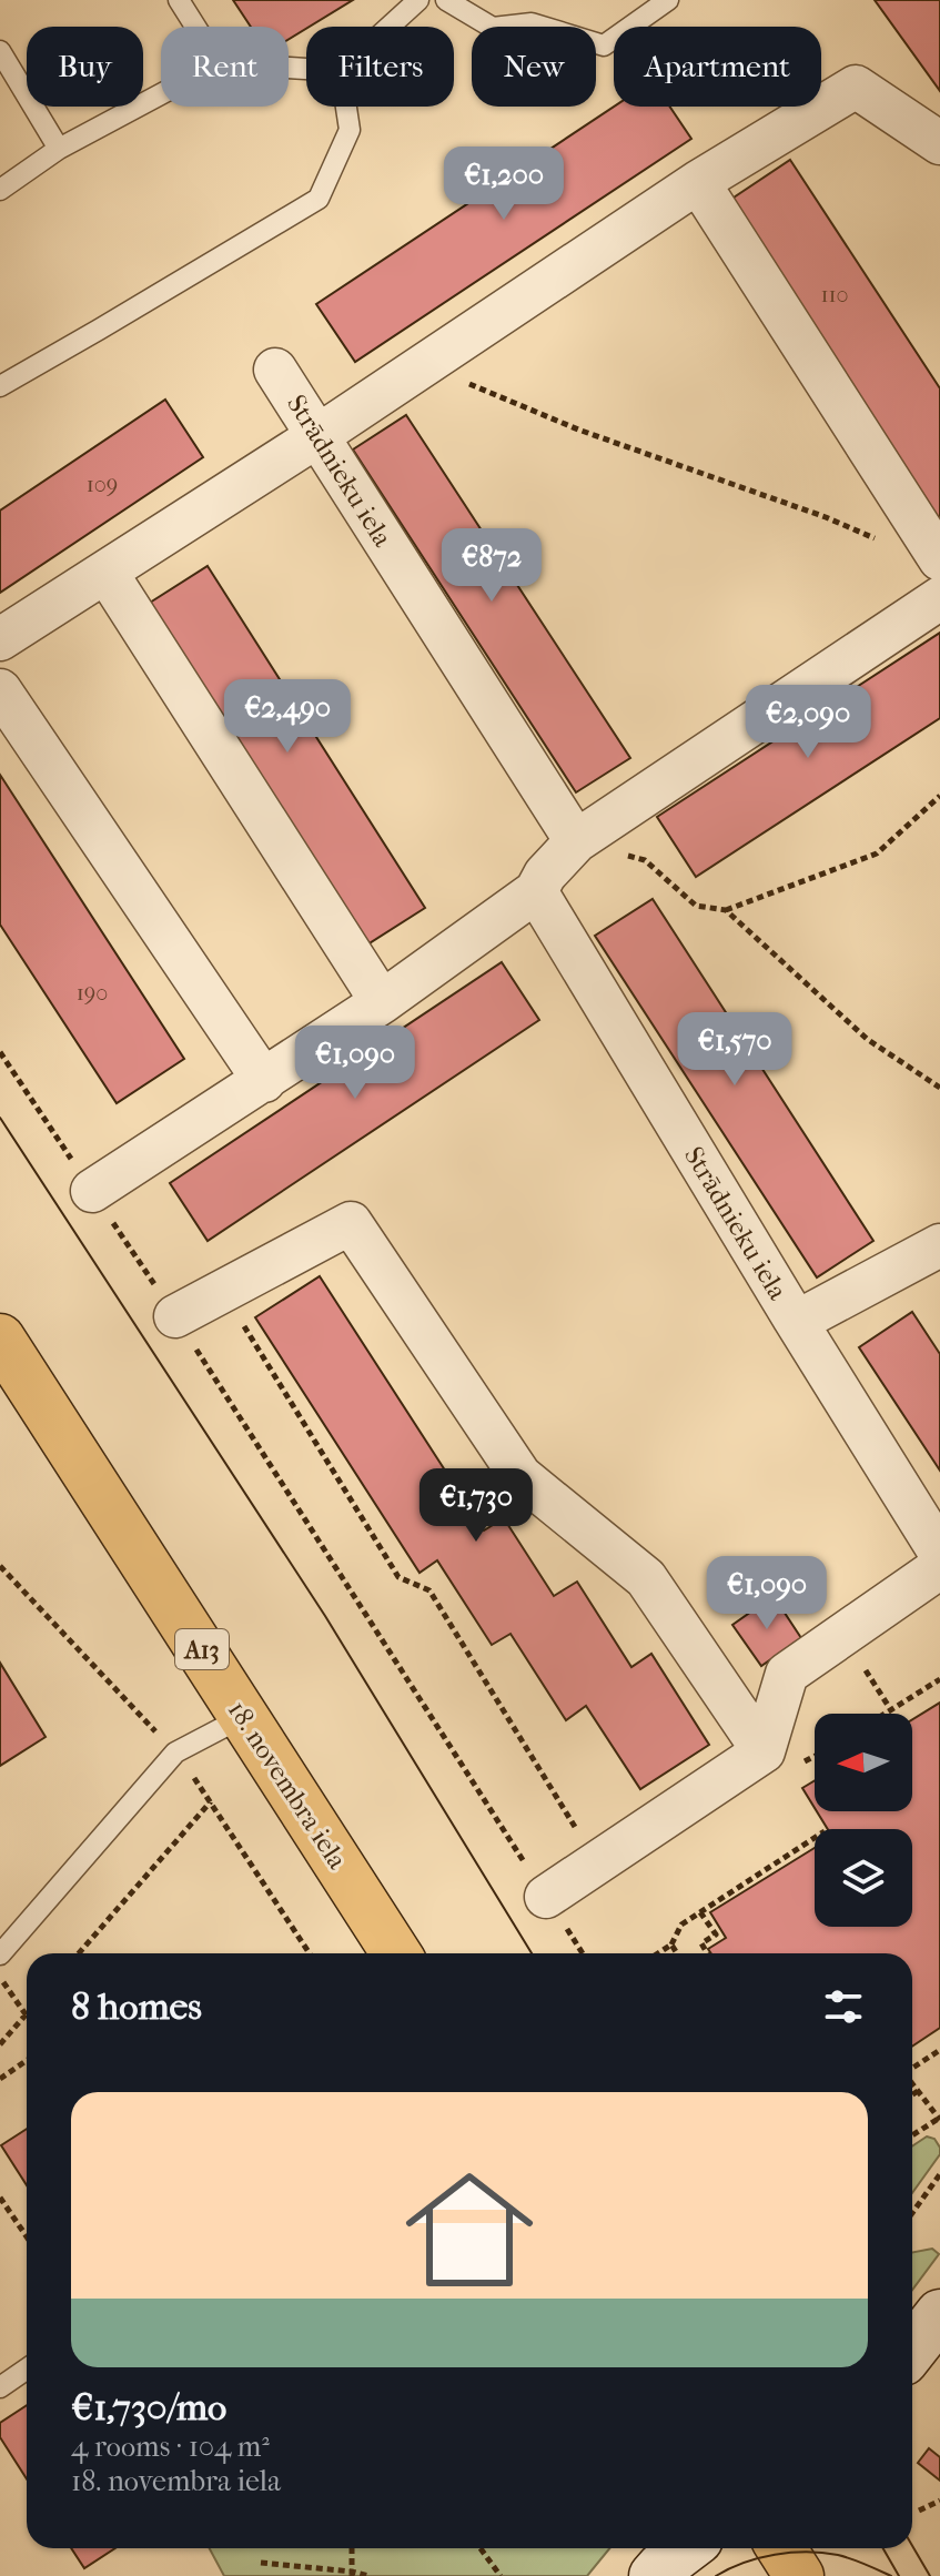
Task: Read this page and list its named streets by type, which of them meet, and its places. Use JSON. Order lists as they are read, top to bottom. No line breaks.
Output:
{"streets":{"main road":["A13","18. novembra iela"],"street":["Strādnieku iela"]},"house_numbers":["110","109","190"],"north":"left","page":{"chip":["Buy","Rent","Filters","New","Apartment"],"price":["€1,200","€872","€2,490","€2,090","€1,570","€1,090","€1,730","€1,090"],"heading":"8 homes","list":[{"name":"€1,730/mo","note":"4 rooms · 104 m² · 18. novembra iela"}]}}
